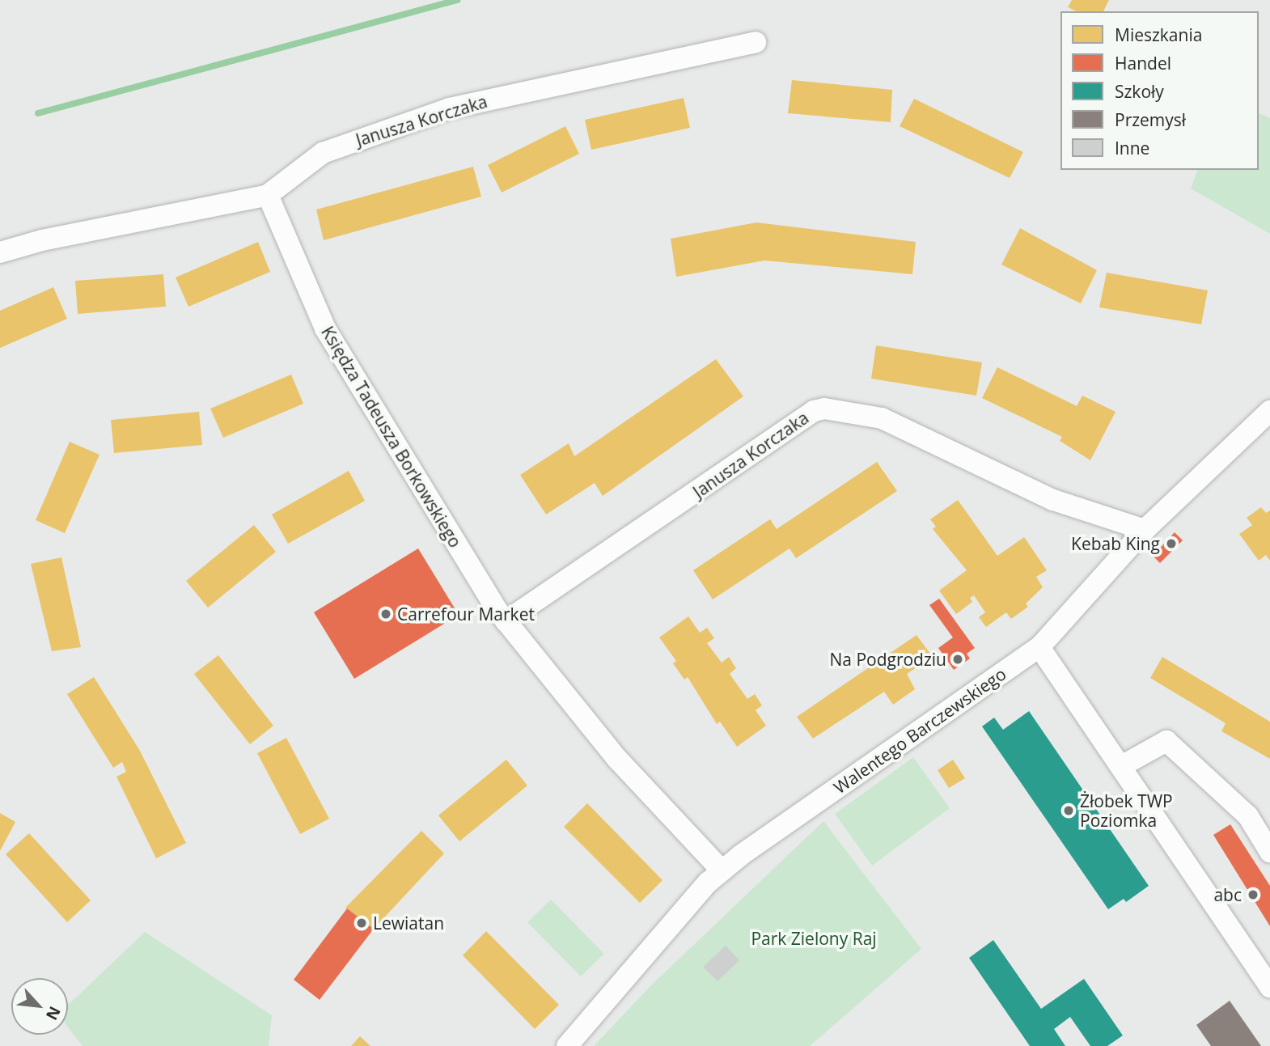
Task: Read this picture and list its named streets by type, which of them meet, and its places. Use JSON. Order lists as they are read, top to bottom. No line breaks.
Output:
{"streets":{"street":["Janusza Korczaka","Księdza Tadeusza Borkowskiego","Walentego Barczewskiego"]},"crossings":[["Janusza Korczaka","Księdza Tadeusza Borkowskiego"],["Janusza Korczaka","Walentego Barczewskiego"],["Księdza Tadeusza Borkowskiego","Walentego Barczewskiego"]],"parks":["Park Zielony Raj"],"places":["Kebab King","Carrefour Market","Na Podgrodziu","Żłobek TWP Poziomka","abc","Lewiatan"],"legend":["Mieszkania","Handel","Szkoły","Przemysł","Inne"],"north":"bottom right"}
